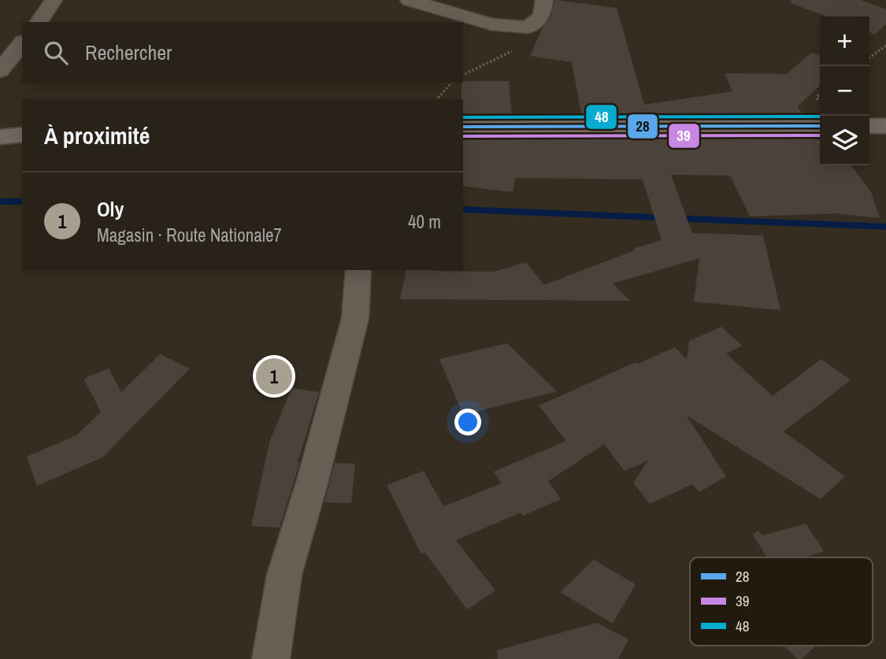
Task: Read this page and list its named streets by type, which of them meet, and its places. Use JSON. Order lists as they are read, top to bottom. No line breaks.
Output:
{"lines":["transit line 48","transit line 28","transit line 39"],"legend":["28","39","48"],"page":{"map_buttons":["+","−"],"search":"Rechercher","heading":"À proximité","list":[{"mark":"1","name":"Oly","note":"Magasin · Route Nationale7","value":"40 m"}],"pins":"1"}}
